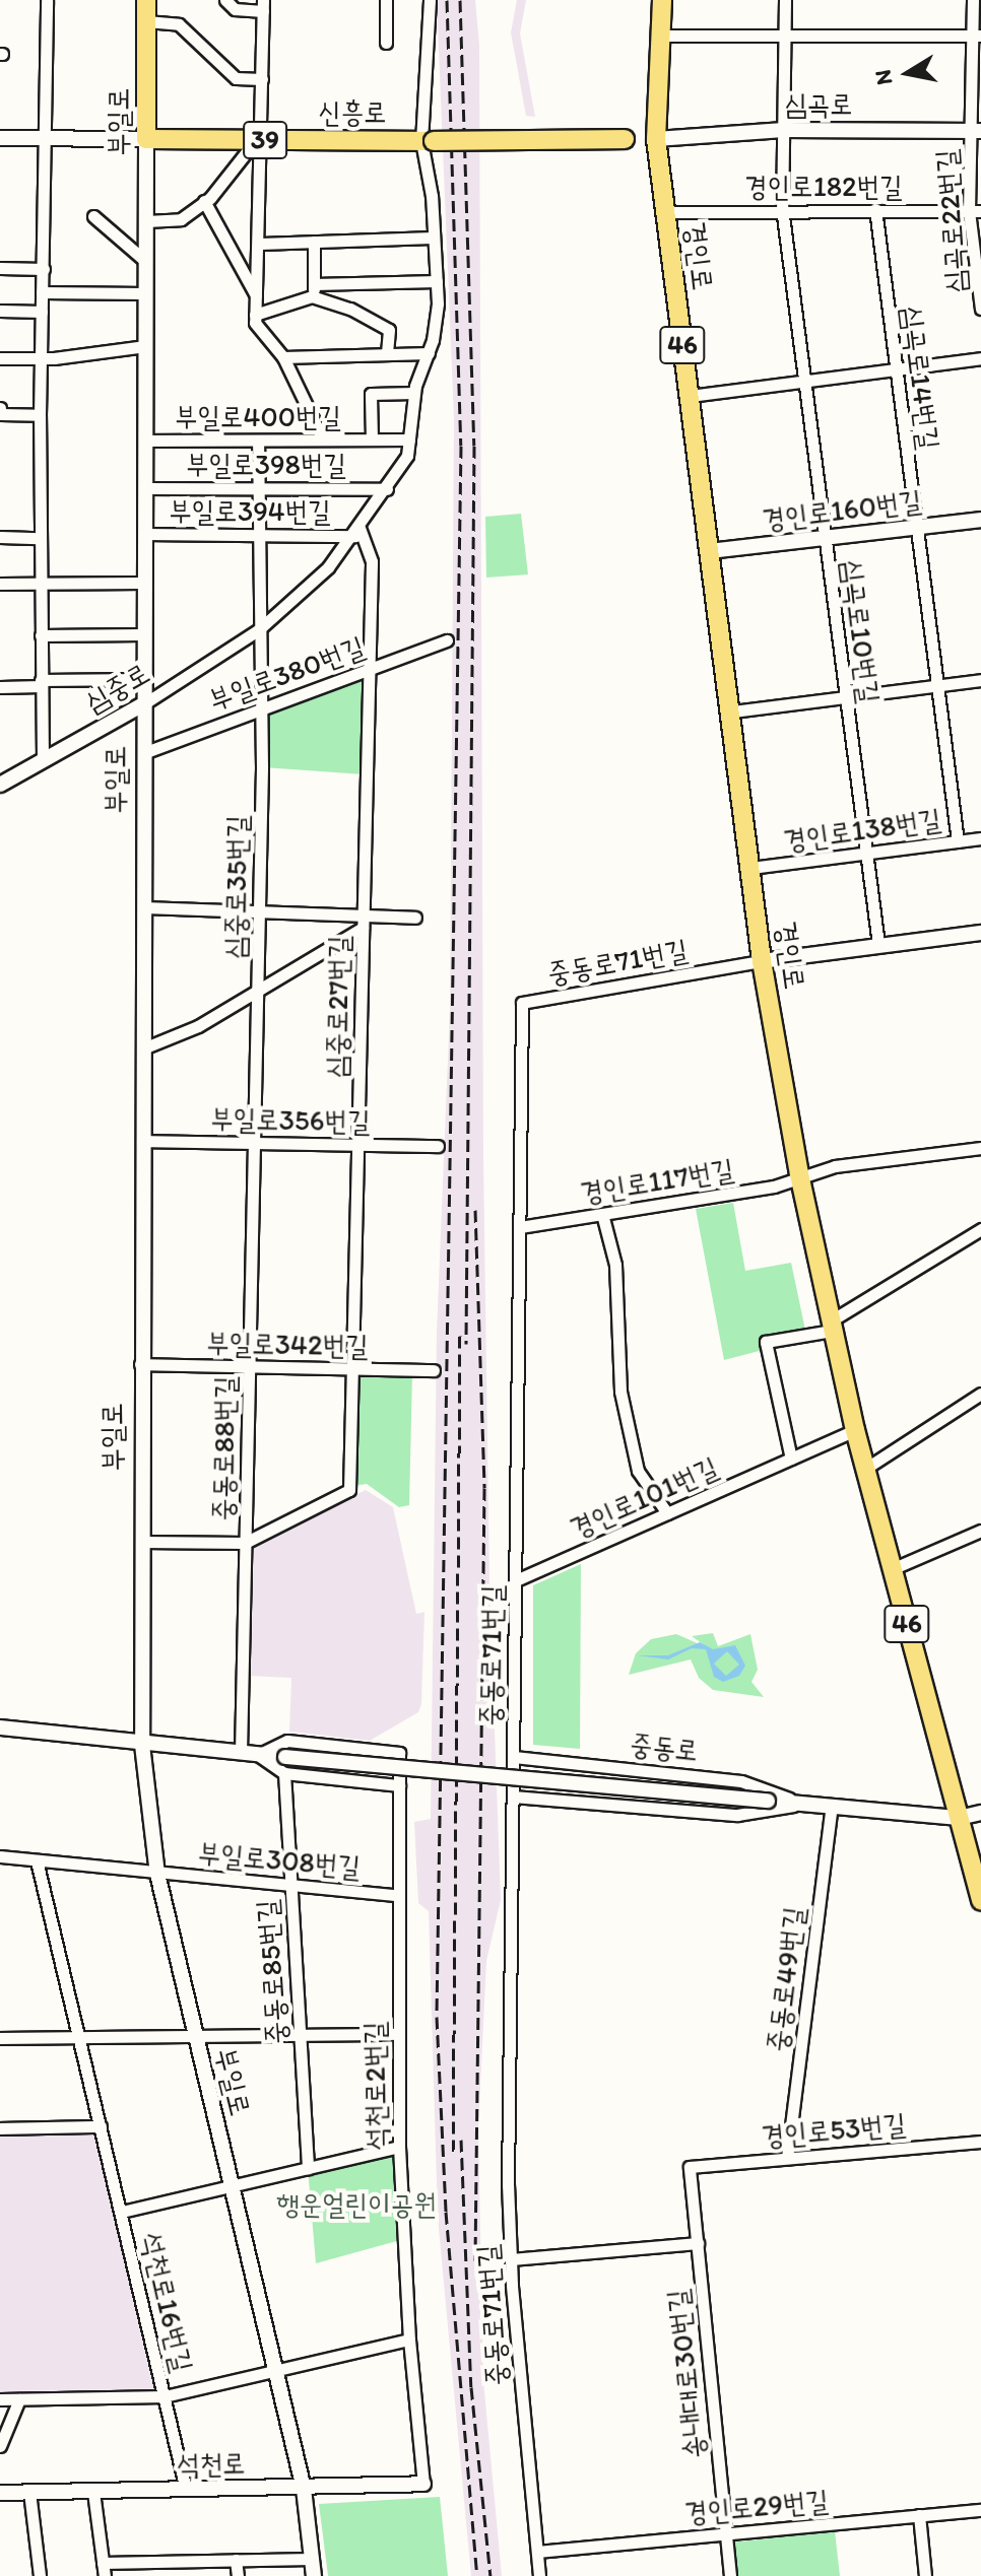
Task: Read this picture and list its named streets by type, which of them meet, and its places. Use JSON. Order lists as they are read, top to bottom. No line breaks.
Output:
{"streets":{"main road":["신흥로","부일로","39","경인로","46"],"street":["심곡로","경인로182번길","심곡로22번길","심곡로14번길","부일로400번길","부일로398번길","경인로160번길","부일로394번길","심곡로10번길","부일로380번길","심중로","경인로138번길","심중로35번길","중동로71번길","심중로27번길","부일로356번길","경인로117번길","부일로342번길","중동로88번길","경인로101번길","중동로","부일로308번길","중동로85번길","중동로49번길","석천로2번길","경인로53번길","석천로16번길","송내대로30번길","석천로","경인로29번길"]},"crossings":[["심곡로","신흥로"],["심곡로","심곡로22번길"],["심곡로","경인로"],["심곡로","심곡로10번길"],["신흥로","부일로"],["신흥로","경인로"],["신흥로","심중로"],["부일로","부일로400번길"],["부일로","부일로398번길"],["부일로","부일로394번길"],["부일로","부일로380번길"],["부일로","심중로"],["부일로","부일로356번길"],["부일로","부일로342번길"],["부일로","부일로308번길"],["부일로","석천로"],["경인로182번길","심곡로22번길"],["경인로182번길","경인로"],["경인로182번길","심곡로14번길"],["경인로182번길","심곡로10번길"],["경인로","경인로160번길"],["경인로","경인로138번길"],["경인로","중동로71번길"],["경인로","경인로117번길"],["경인로","경인로101번길"],["경인로","중동로"],["심곡로14번길","경인로160번길"],["심곡로14번길","경인로138번길"],["부일로400번길","심중로"],["부일로398번길","심중로"],["경인로160번길","심곡로10번길"],["부일로394번길","심중로"],["부일로394번길","심중로27번길"],["심곡로10번길","경인로138번길"],["부일로380번길","심중로35번길"],["부일로380번길","심중로27번길"],["심중로","심중로35번길"],["심중로","심중로27번길"],["심중로35번길","부일로356번길"],["심중로35번길","중동로88번길"],["중동로71번길","경인로117번길"],["중동로71번길","경인로101번길"],["중동로71번길","중동로"],["중동로71번길","경인로29번길"],["심중로27번길","부일로356번길"],["심중로27번길","부일로342번길"],["심중로27번길","중동로88번길"],["부일로356번길","중동로88번길"],["부일로342번길","중동로88번길"],["중동로","중동로85번길"],["중동로","중동로49번길"],["부일로308번길","중동로85번길"],["부일로308번길","석천로2번길"],["부일로308번길","석천로16번길"],["중동로49번길","경인로53번길"],["석천로2번길","석천로"],["경인로53번길","송내대로30번길"],["석천로16번길","석천로"],["송내대로30번길","경인로29번길"]],"parks":["행운얼린이공원"],"north":"left"}
